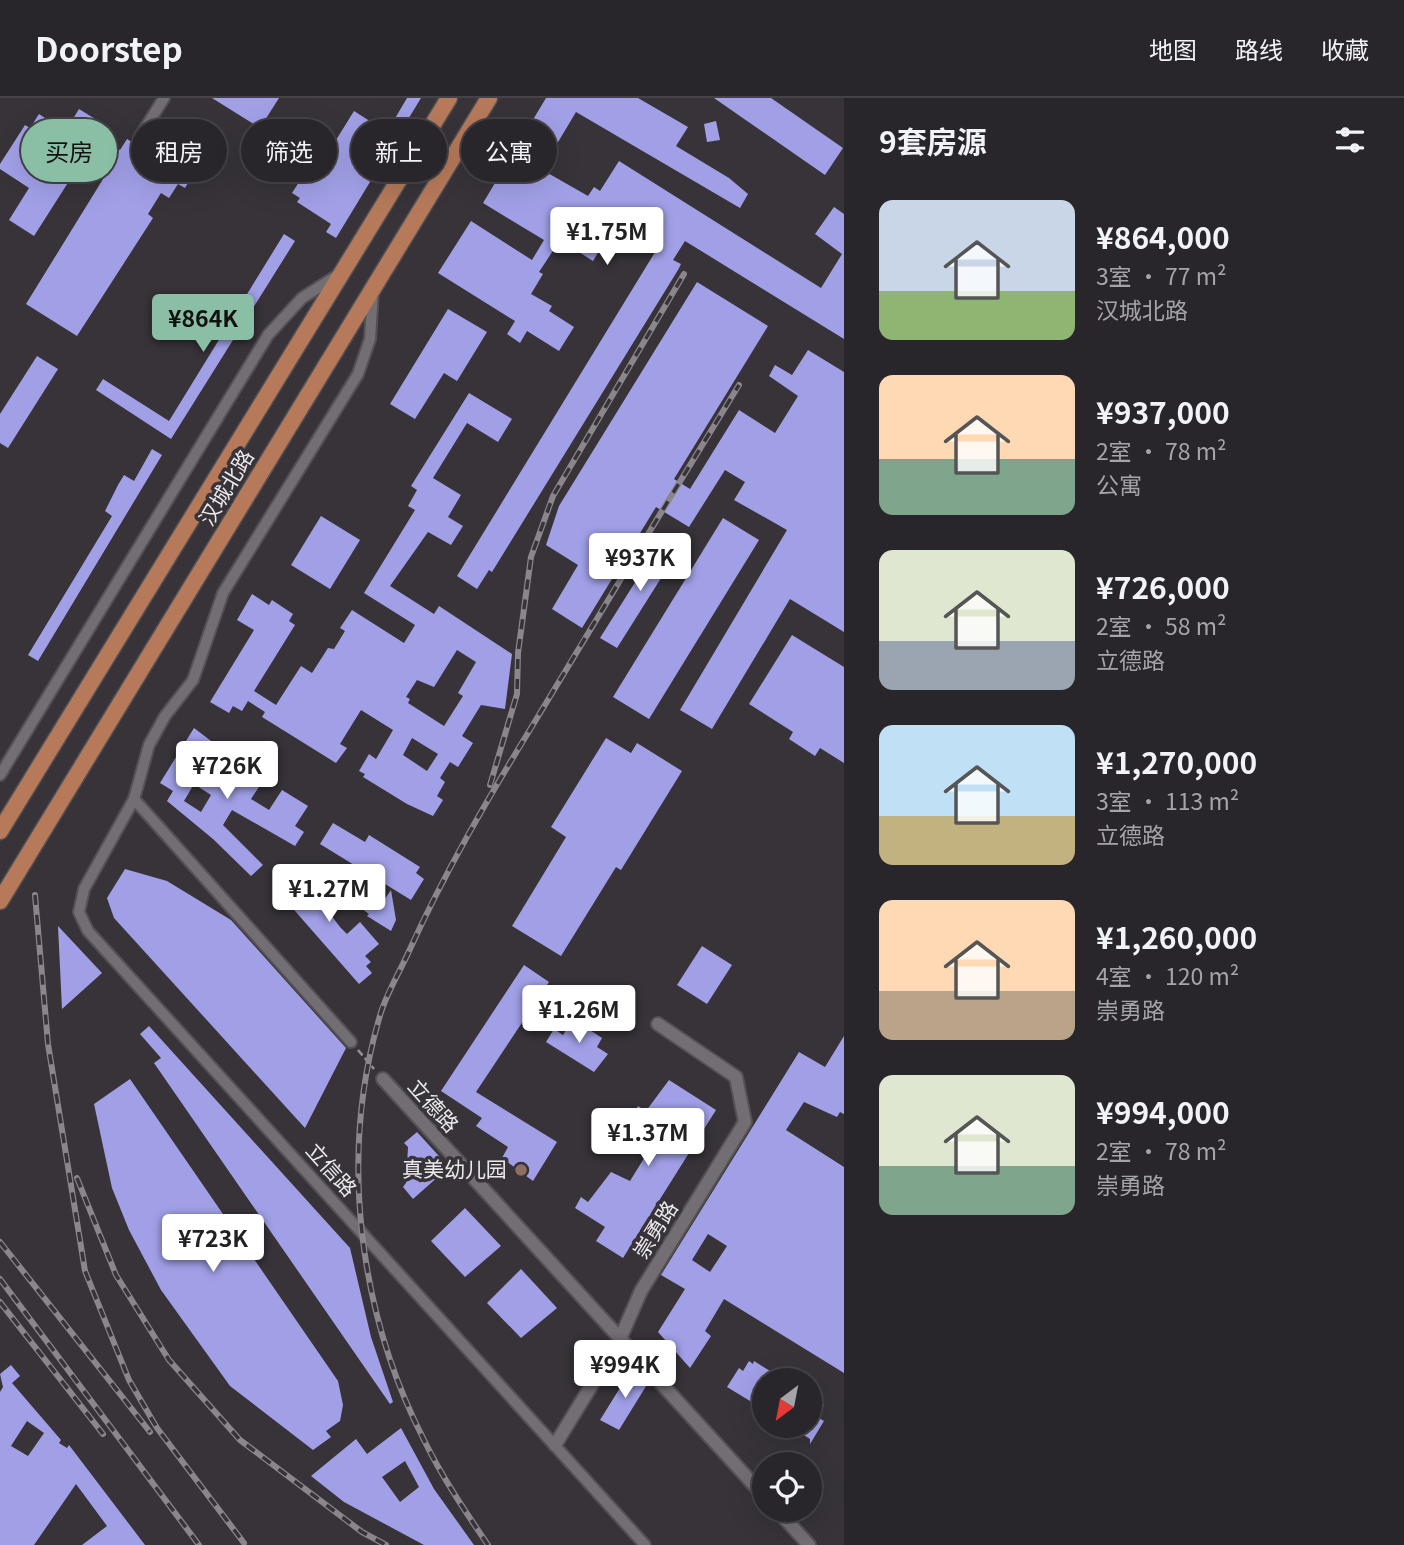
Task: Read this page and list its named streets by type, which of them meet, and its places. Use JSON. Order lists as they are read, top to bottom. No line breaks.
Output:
{"streets":{"main road":["汉城北路"],"street":["立德路","立信路","崇勇路"]},"crossings":[["汉城北路","立信路"],["立德路","崇勇路"],["立信路","崇勇路"]],"places":["真美幼儿园"],"north":"bottom left","page":{"header":"Doorstep","nav":["地图","路线","收藏"],"heading":"9套房源","chip":["买房","租房","筛选","新上","公寓"],"list":[{"name":"¥864,000","note":"3室 · 77 m² · 汉城北路"},{"name":"¥937,000","note":"2室 · 78 m² · 公寓"},{"name":"¥726,000","note":"2室 · 58 m² · 立德路"},{"name":"¥1,270,000","note":"3室 · 113 m² · 立德路"},{"name":"¥1,260,000","note":"4室 · 120 m² · 崇勇路"},{"name":"¥994,000","note":"2室 · 78 m² · 崇勇路"}],"price":["¥1.75M","¥864K","¥937K","¥726K","¥1.27M","¥1.26M","¥1.37M","¥723K","¥994K"]}}
